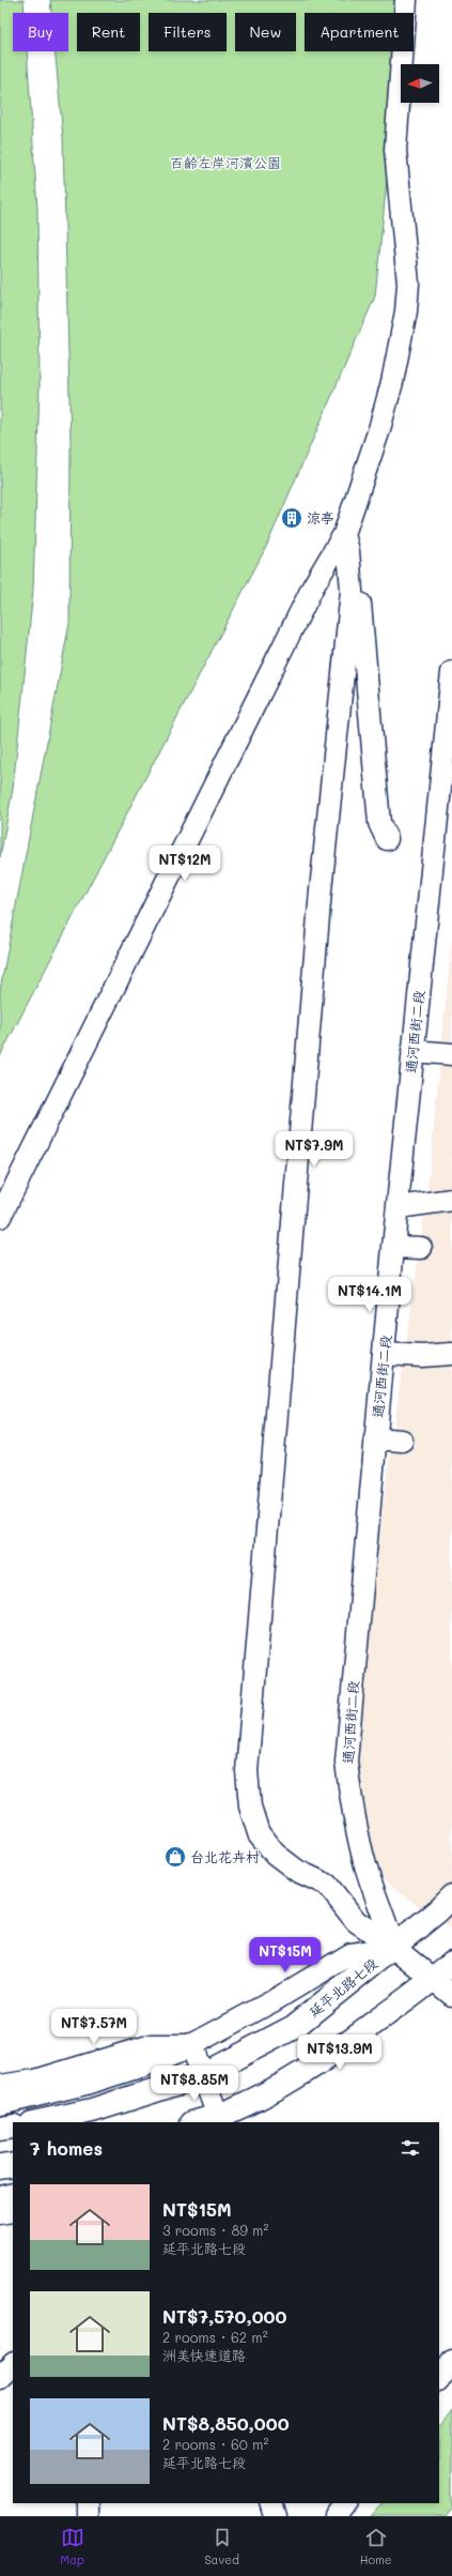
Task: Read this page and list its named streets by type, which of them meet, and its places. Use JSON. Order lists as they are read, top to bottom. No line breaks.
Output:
{"streets":{"main road":["延平北路七段"],"street":["通河西街二段"]},"crossings":[["通河西街二段","延平北路七段"]],"parks":["百齡左岸河濱公園"],"places":{"building":["涼亭"],"shop":["台北花卉村"]},"north":"left","page":{"chip":["Buy","Rent","Filters","New","Apartment"],"price":["NT$12M","NT$7.9M","NT$14.1M","NT$15M","NT$7.57M","NT$13.9M","NT$8.85M"],"heading":"7 homes","list":[{"name":"NT$15M","note":"3 rooms · 89 m² · 延平北路七段"},{"name":"NT$7,570,000","note":"2 rooms · 62 m² · 洲美快速道路"},{"name":"NT$8,850,000","note":"2 rooms · 60 m² · 延平北路七段"}],"tabs":["Map","Saved","Home"]}}
